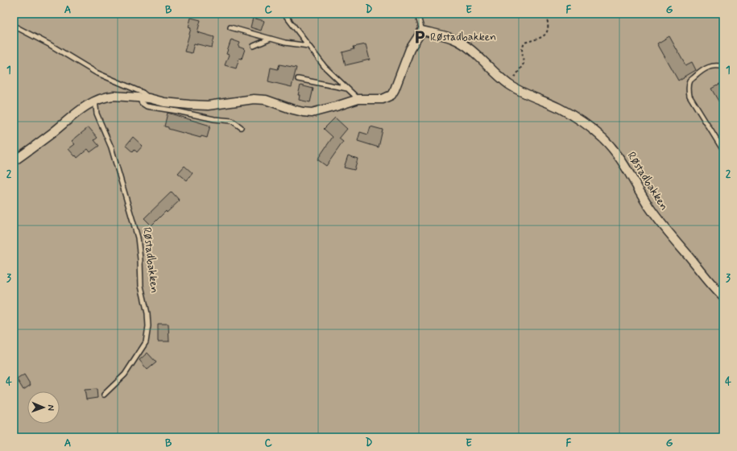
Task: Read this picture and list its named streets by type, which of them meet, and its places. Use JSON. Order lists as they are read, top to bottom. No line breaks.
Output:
{"streets":{"street":["Røstadbakken"]},"places":{"parking":["Røstadbakken"]},"north":"right","grid":{"columns":["A","B","C","D","E","F","G"],"rows":["1","2","3","4"]}}
